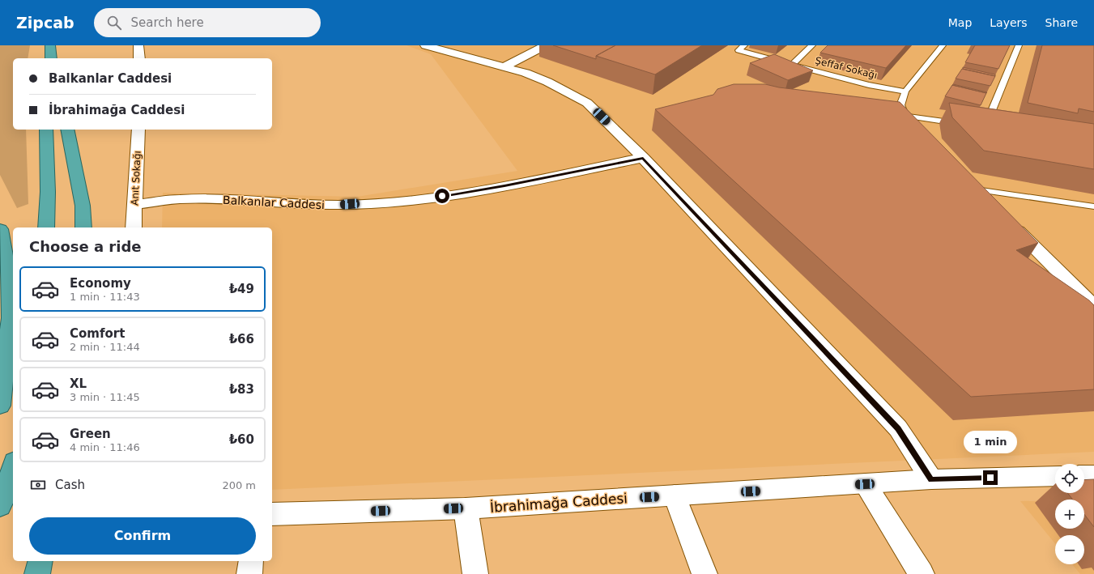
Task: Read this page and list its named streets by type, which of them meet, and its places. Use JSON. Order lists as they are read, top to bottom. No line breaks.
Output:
{"streets":{"street":["Anıt Sokağı","Balkanlar Caddesi","İbrahimağa Caddesi"],"lane":["Şeffaf Sokağı"]},"crossings":[["Anıt Sokağı","Balkanlar Caddesi"]],"page":{"header":"Zipcab","search":"Search here","nav":["Map","Layers","Share"],"banner":["Balkanlar Caddesi","İbrahimağa Caddesi"],"heading":"Choose a ride","list":[{"name":"Economy","note":"1 min · 11:43","value":"₺49"},{"name":"Comfort","note":"2 min · 11:44","value":"₺66"},{"name":"XL","note":"3 min · 11:45","value":"₺83"},{"name":"Green","note":"4 min · 11:46","value":"₺60"}],"bubble":"1 min","map_buttons":["+","−"],"pay":["Cash","200 m"],"buttons":"Confirm"}}
